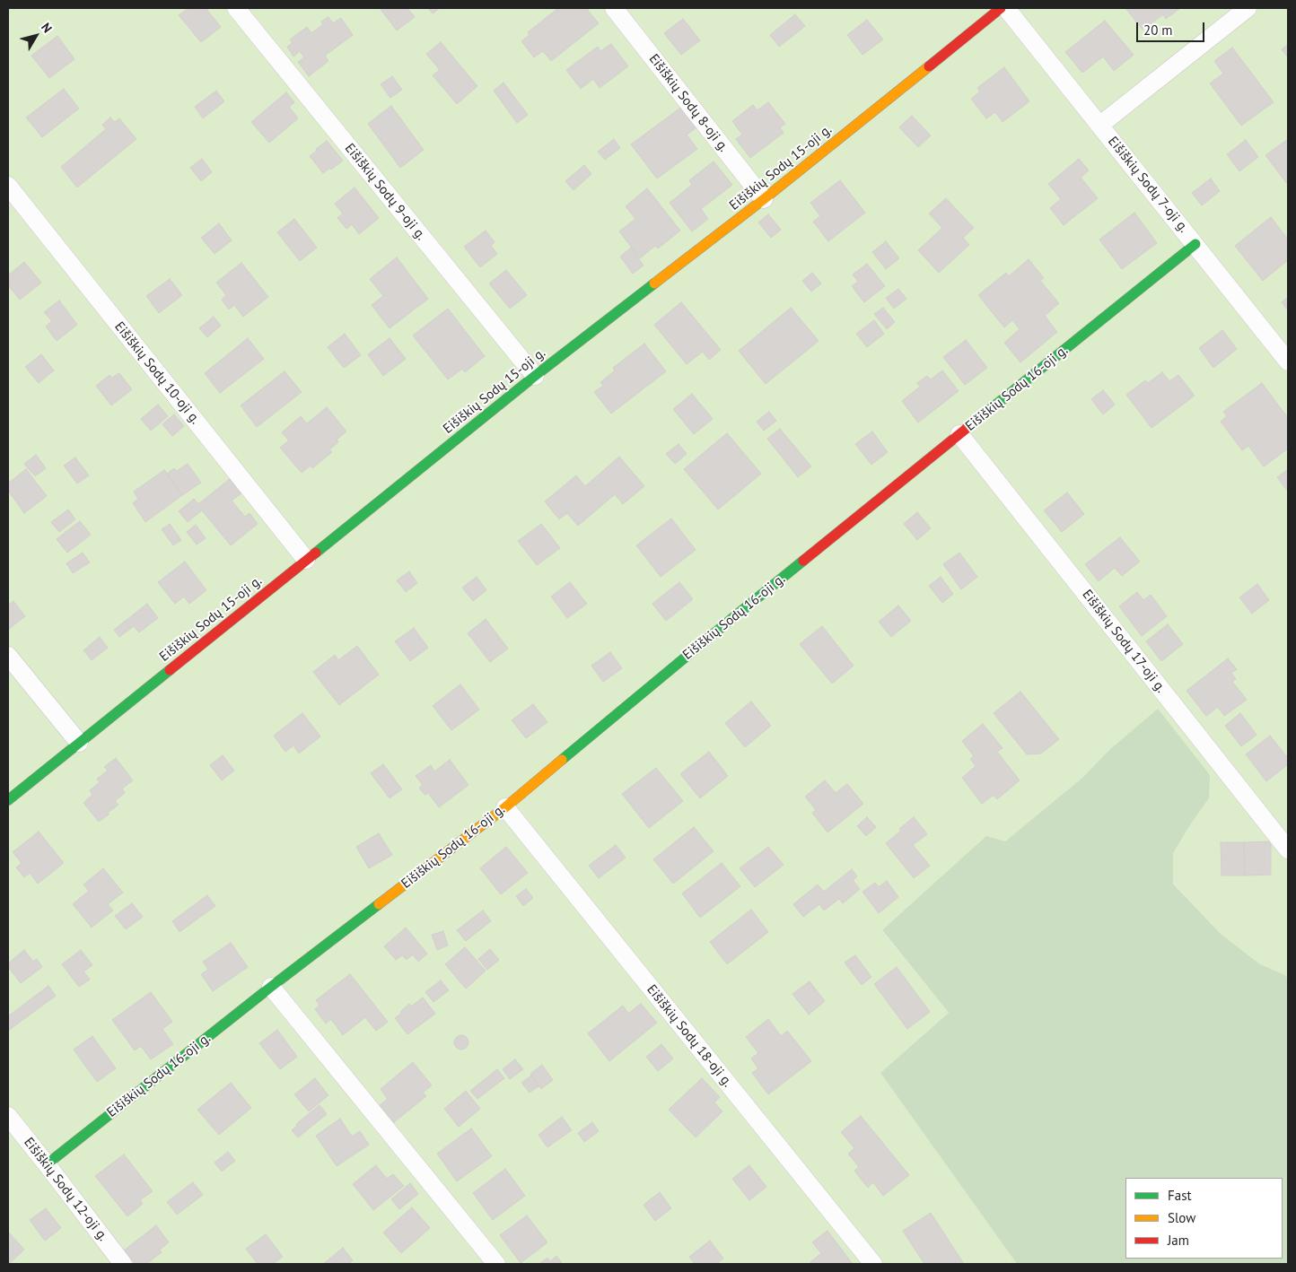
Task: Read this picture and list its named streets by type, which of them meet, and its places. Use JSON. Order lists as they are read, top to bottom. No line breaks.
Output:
{"streets":{"street":["Eišiškių Sodų 8-oji g.","Eišiškių Sodų 15-oji g.","Eišiškių Sodų 7-oji g.","Eišiškių Sodų 9-oji g.","Eišiškių Sodų 10-oji g.","Eišiškių Sodų 16-oji g.","Eišiškių Sodų 17-oji g.","Eišiškių Sodų 18-oji g.","Eišiškių Sodų 12-oji g."]},"crossings":[["Eišiškių Sodų 8-oji g.","Eišiškių Sodų 15-oji g."],["Eišiškių Sodų 15-oji g.","Eišiškių Sodų 9-oji g."],["Eišiškių Sodų 15-oji g.","Eišiškių Sodų 10-oji g."],["Eišiškių Sodų 7-oji g.","Eišiškių Sodų 16-oji g."],["Eišiškių Sodų 16-oji g.","Eišiškių Sodų 17-oji g."],["Eišiškių Sodų 16-oji g.","Eišiškių Sodų 18-oji g."],["Eišiškių Sodų 16-oji g.","Eišiškių Sodų 12-oji g."]],"legend":["Fast","Slow","Jam"],"scale_bar":"20 m","north":"top right"}
